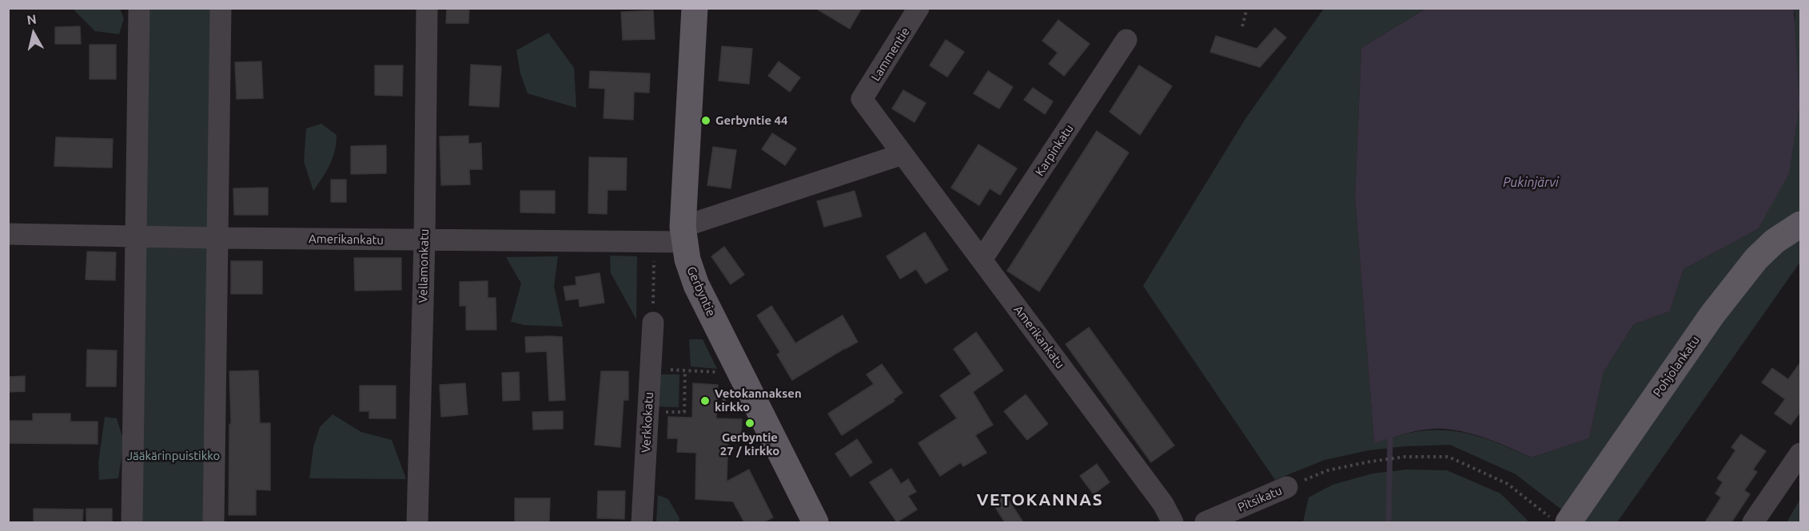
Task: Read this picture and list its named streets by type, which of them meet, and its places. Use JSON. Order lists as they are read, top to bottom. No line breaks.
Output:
{"streets":{"main road":["Gerbyntie","Pohjolankatu"],"street":["Lammentie","Karpinkatu","Amerikankatu","Vellamonkatu","Verkkokatu","Pitsikatu"]},"crossings":[["Lammentie","Amerikankatu"],["Karpinkatu","Amerikankatu"],["Amerikankatu","Vellamonkatu"],["Amerikankatu","Gerbyntie"]],"districts":["VETOKANNAS"],"water":["Pukinjärvi"],"parks":["Jääkärinpuistikko"],"places":["Gerbyntie 44","Vetokannaksen kirkko","Gerbyntie 27 / kirkko"],"north":"top"}
